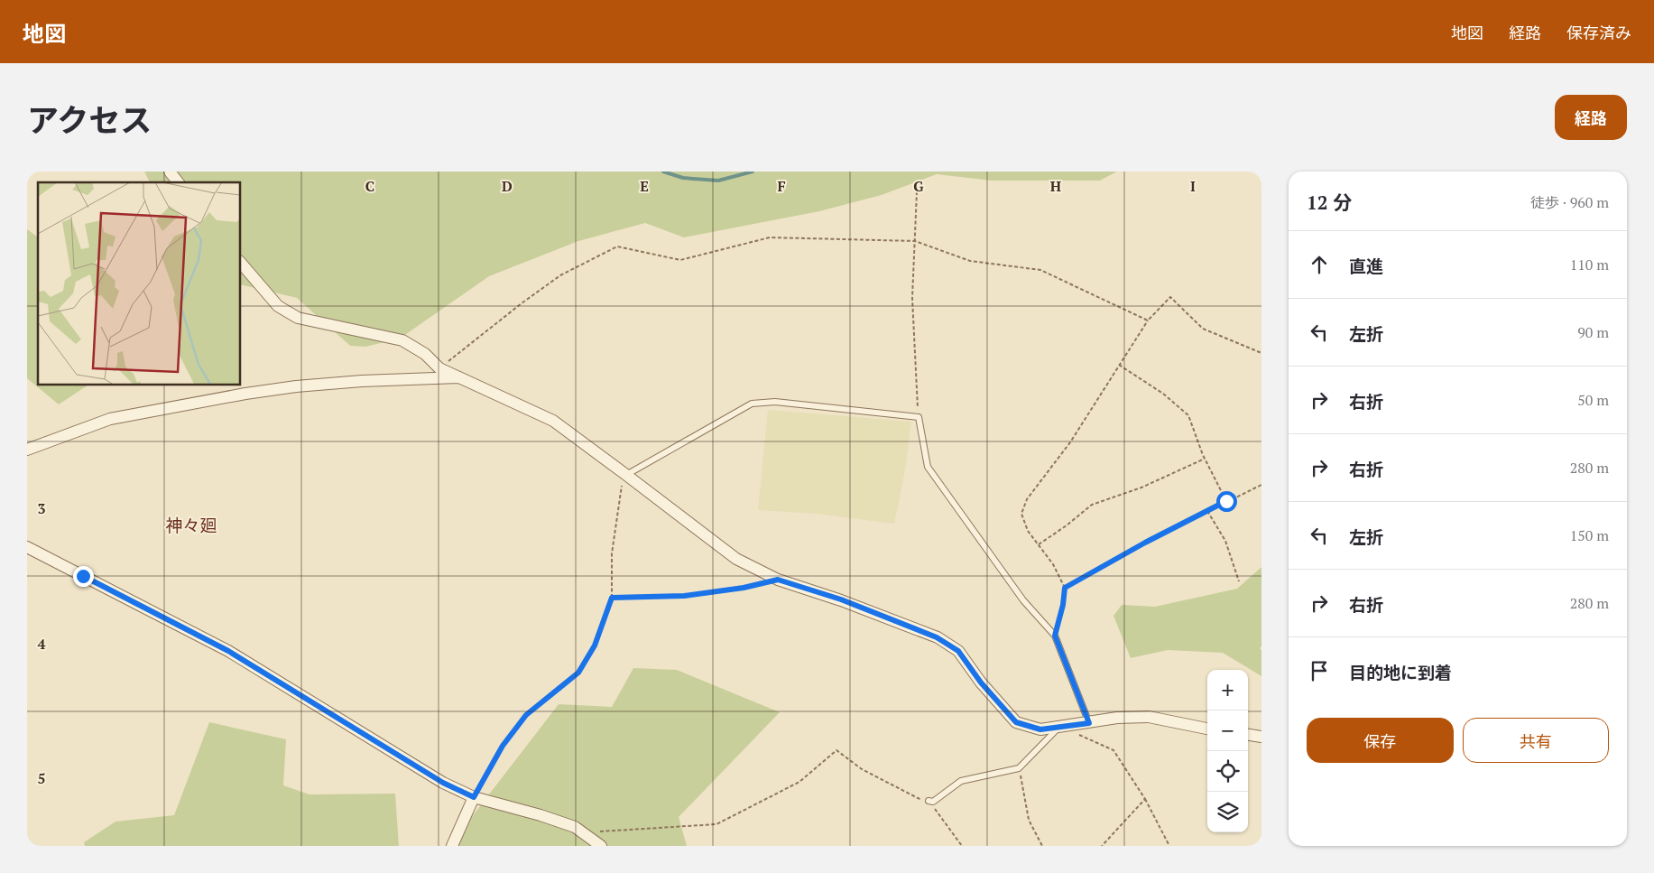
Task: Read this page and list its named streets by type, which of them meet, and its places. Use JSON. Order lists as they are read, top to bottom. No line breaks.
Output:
{"districts":["神々廻"],"page":{"header":"地図","nav":["地図","経路","保存済み"],"title":"アクセス","buttons":["経路",["保存","共有"]],"heading":["12 分","徒歩 · 960 m"],"list":[["直進","110 m"],["左折","90 m"],["右折","50 m"],["右折","280 m"],["左折","150 m"],["右折","280 m"],"目的地に到着"],"map_buttons":["+","−"]},"grid":{"columns":["C","D","E","F","G","H","I"],"rows":["3","4","5"]}}
